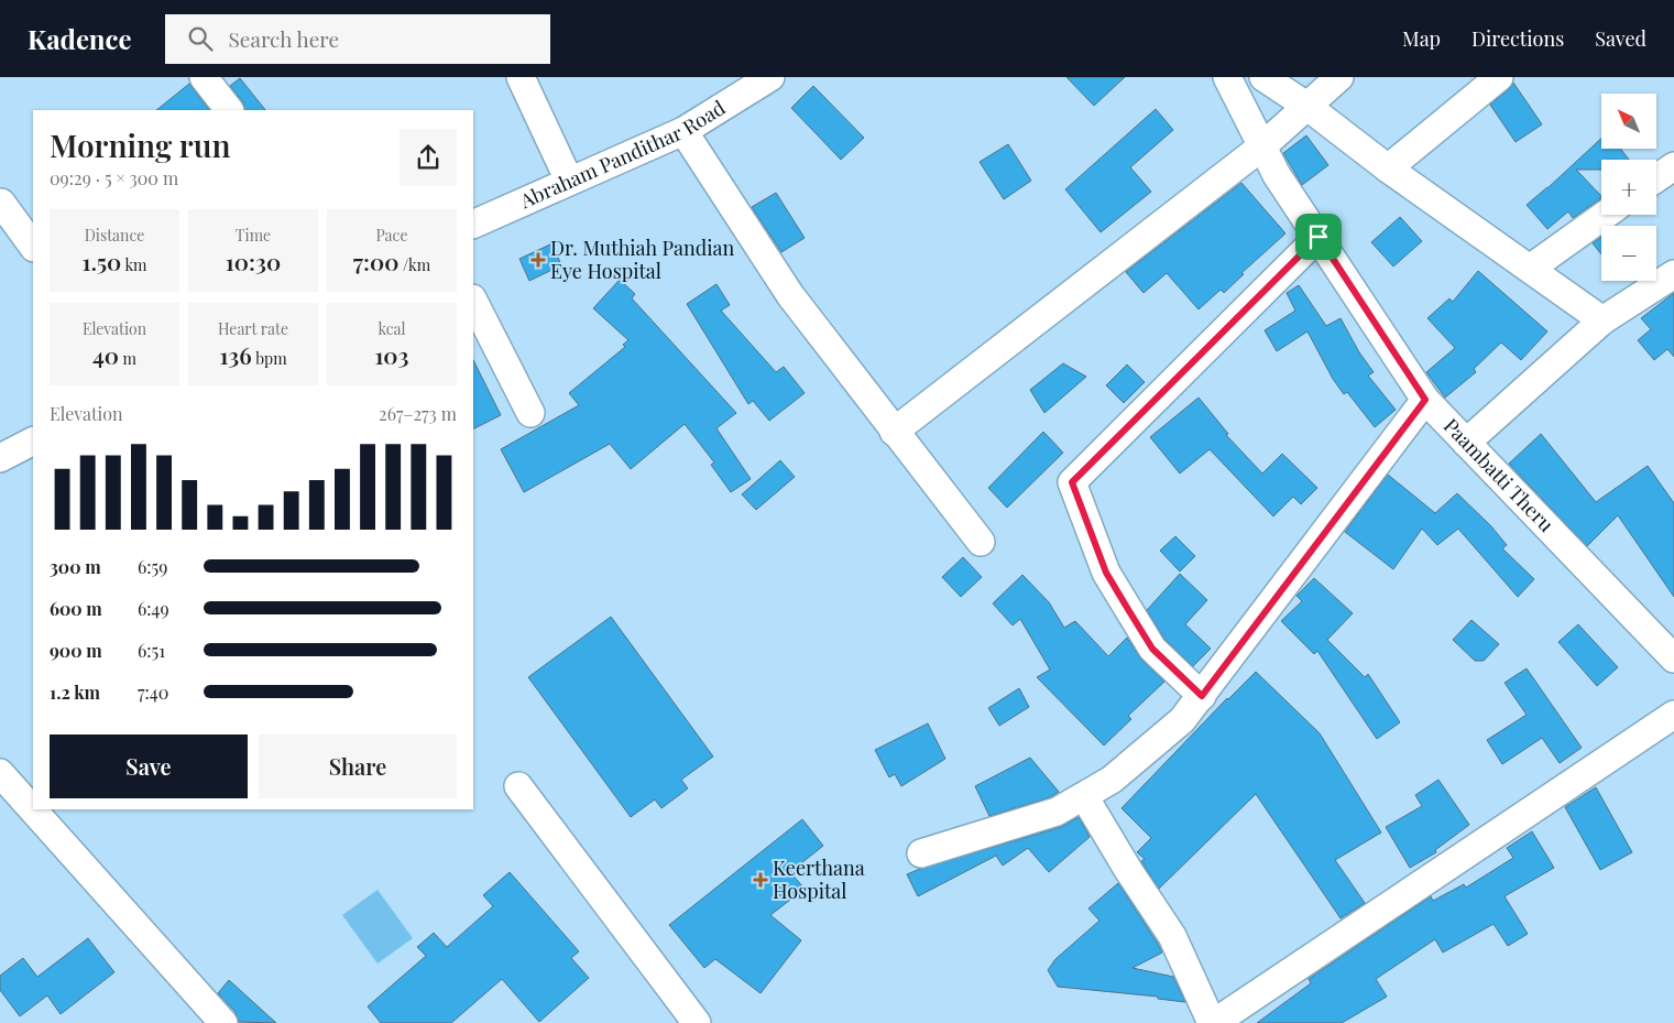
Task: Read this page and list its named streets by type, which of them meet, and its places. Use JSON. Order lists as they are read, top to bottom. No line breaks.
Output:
{"streets":{"street":["Abraham Pandithar Road","Paambatti Theru"]},"places":{"health":["Dr. Muthiah Pandian Eye Hospital","Keerthana Hospital"]},"north":"top left","page":{"header":"Kadence","search":"Search here","nav":["Map","Directions","Saved"],"map_buttons":["+","−"],"heading":["Morning run","09:29 · 5 × 300 m"],"stats":[["Distance","1.50 km"],["Time","10:30"],["Pace","7:00 /km"],["Elevation","40 m"],["Heart rate","136 bpm"],["kcal","103"]],"chart":["Elevation","267–273 m"],"list":[{"name":"300 m","note":"6:59"},{"name":"600 m","note":"6:49"},{"name":"900 m","note":"6:51"},{"name":"1.2 km","note":"7:40"}],"buttons":["Save","Share"]}}
